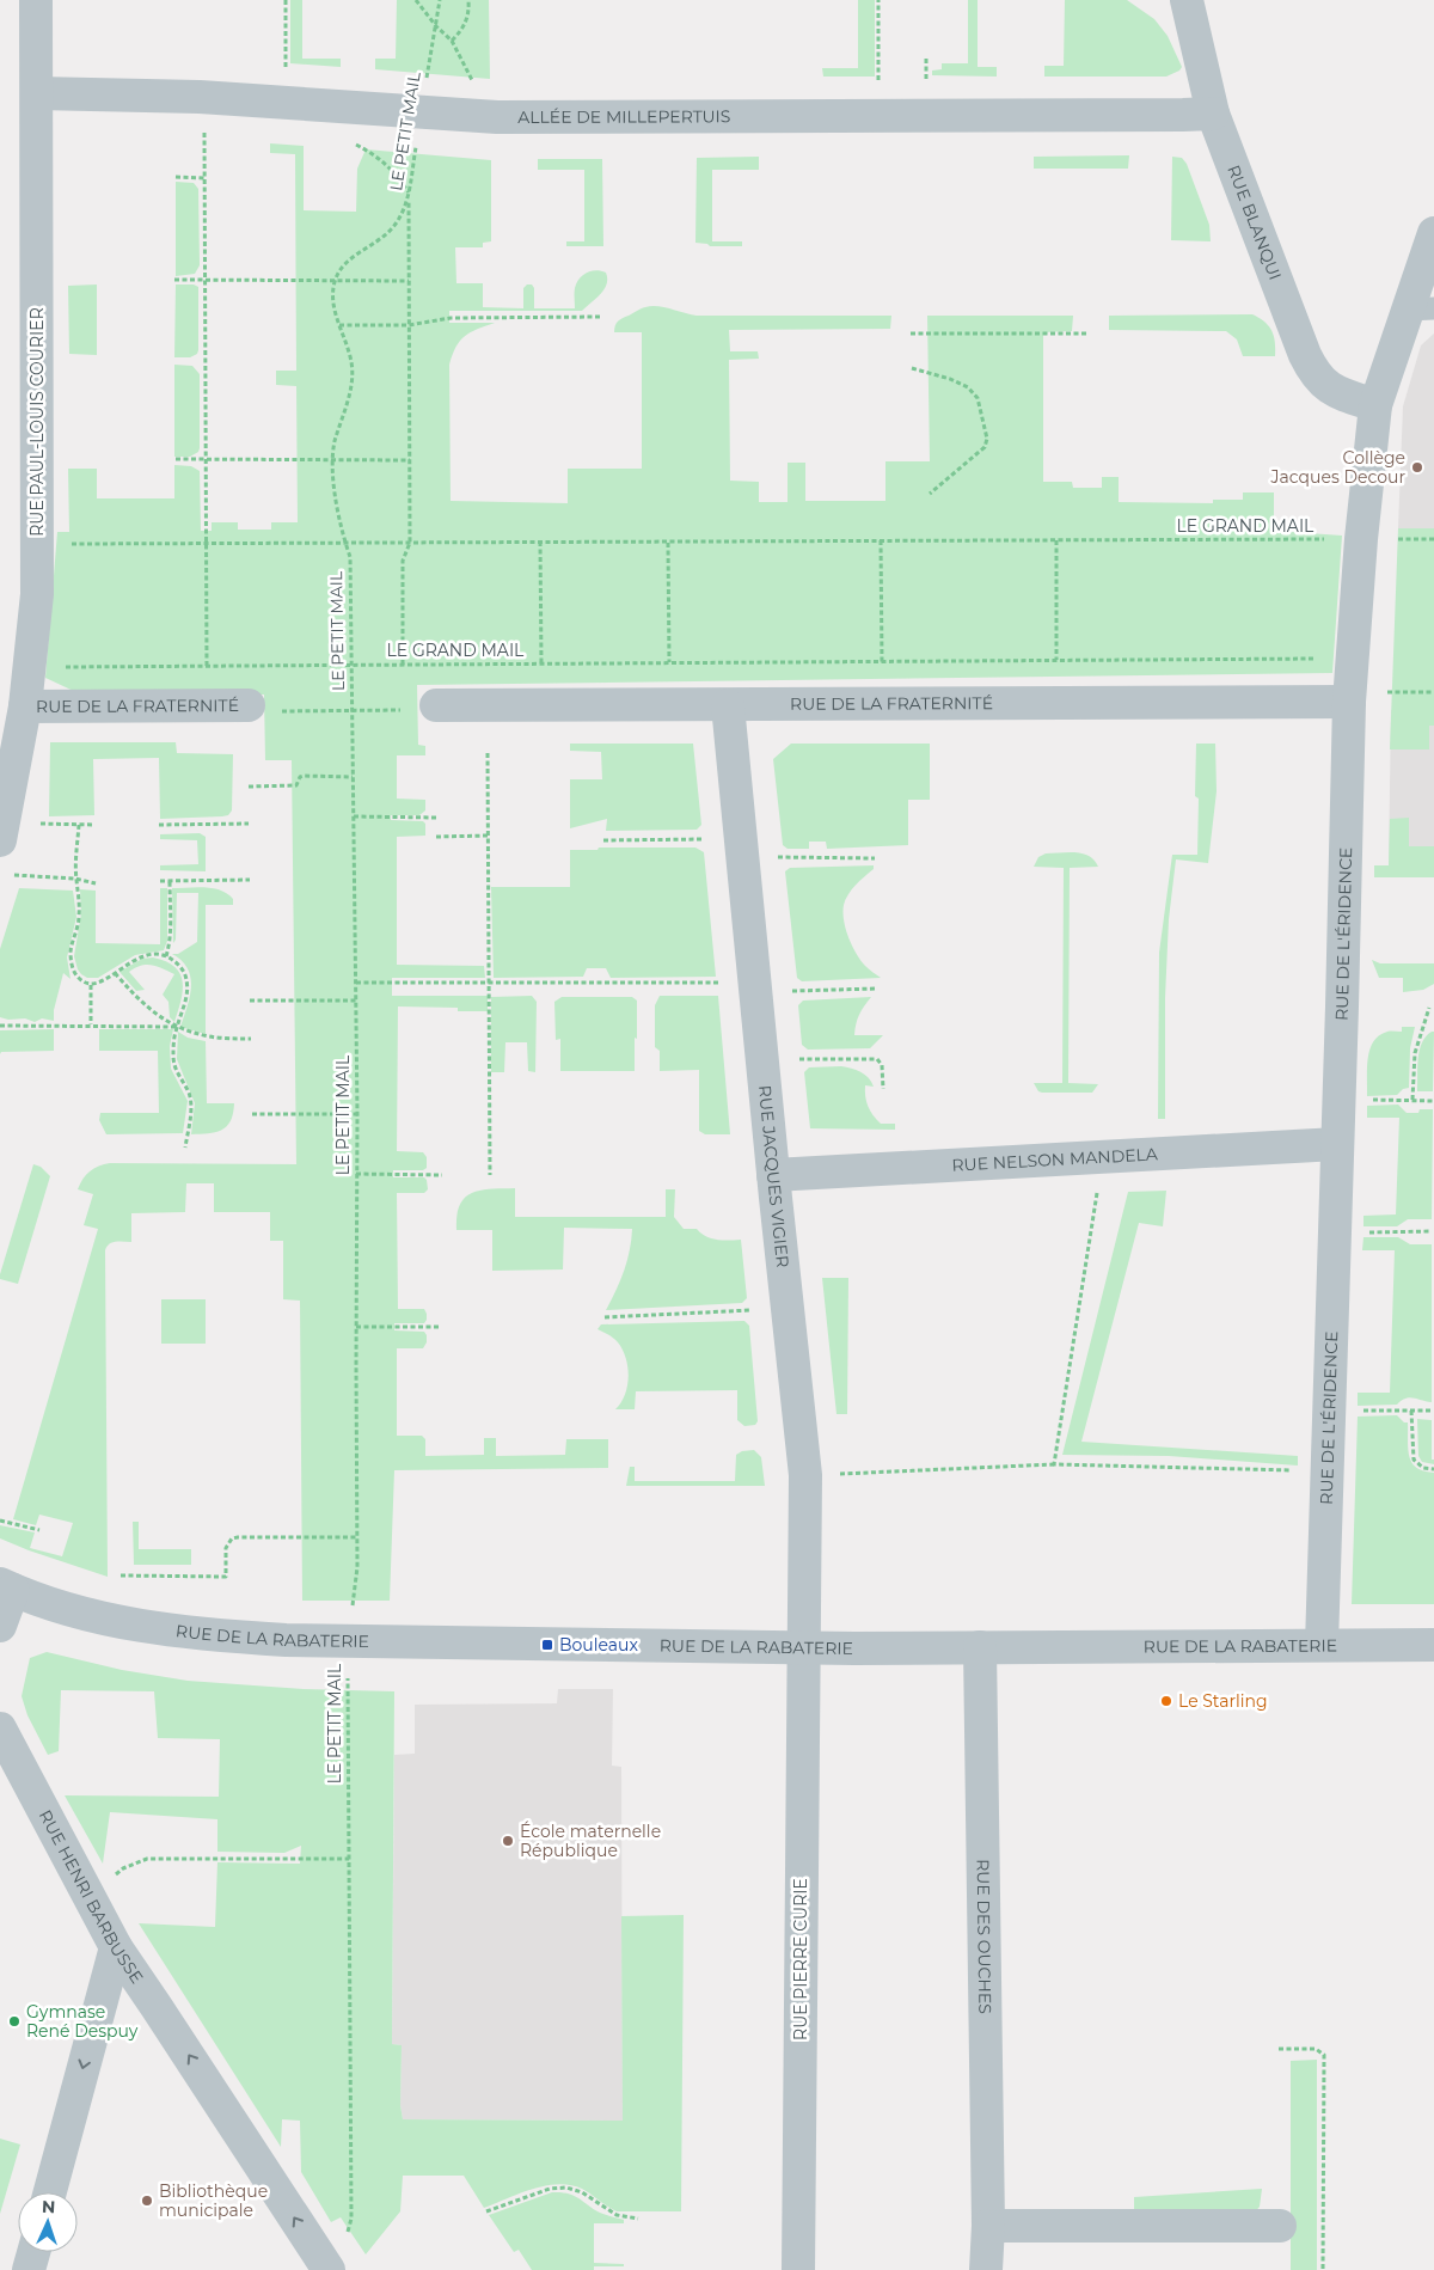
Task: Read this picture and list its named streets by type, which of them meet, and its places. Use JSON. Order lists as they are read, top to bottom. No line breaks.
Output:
{"streets":{"street":["ALLÉE DE MILLEPERTUIS","RUE BLANQUI","RUE PAUL-LOUIS COURIER","RUE DE LA FRATERNITÉ","RUE DE L'ÉRIDENCE","RUE NELSON MANDELA","RUE JACQUES VIGIER","RUE DE LA RABATERIE","RUE HENRI BARBUSSE","RUE DES OUCHES","RUE PIERRE CURIE"],"path":["LE PETIT MAIL","LE GRAND MAIL"]},"crossings":[["ALLÉE DE MILLEPERTUIS","LE PETIT MAIL"],["ALLÉE DE MILLEPERTUIS","RUE BLANQUI"],["ALLÉE DE MILLEPERTUIS","RUE PAUL-LOUIS COURIER"],["LE PETIT MAIL","LE GRAND MAIL"],["LE PETIT MAIL","RUE DE LA RABATERIE"],["RUE BLANQUI","RUE DE L'ÉRIDENCE"],["RUE PAUL-LOUIS COURIER","LE GRAND MAIL"],["RUE PAUL-LOUIS COURIER","RUE DE LA FRATERNITÉ"],["LE GRAND MAIL","RUE DE L'ÉRIDENCE"],["RUE DE LA FRATERNITÉ","RUE DE L'ÉRIDENCE"],["RUE DE LA FRATERNITÉ","RUE JACQUES VIGIER"],["RUE DE L'ÉRIDENCE","RUE NELSON MANDELA"],["RUE DE L'ÉRIDENCE","RUE DE LA RABATERIE"],["RUE NELSON MANDELA","RUE JACQUES VIGIER"],["RUE JACQUES VIGIER","RUE DE LA RABATERIE"],["RUE JACQUES VIGIER","RUE PIERRE CURIE"],["RUE DE LA RABATERIE","RUE DES OUCHES"],["RUE DE LA RABATERIE","RUE PIERRE CURIE"]],"one_way":["RUE HENRI BARBUSSE"],"places":{"other":["Collège Jacques Decour","Le Starling","École maternelle République","Gymnase René Despuy","Bibliothèque municipale"],"transit":["Bouleaux"]},"north":"top"}
